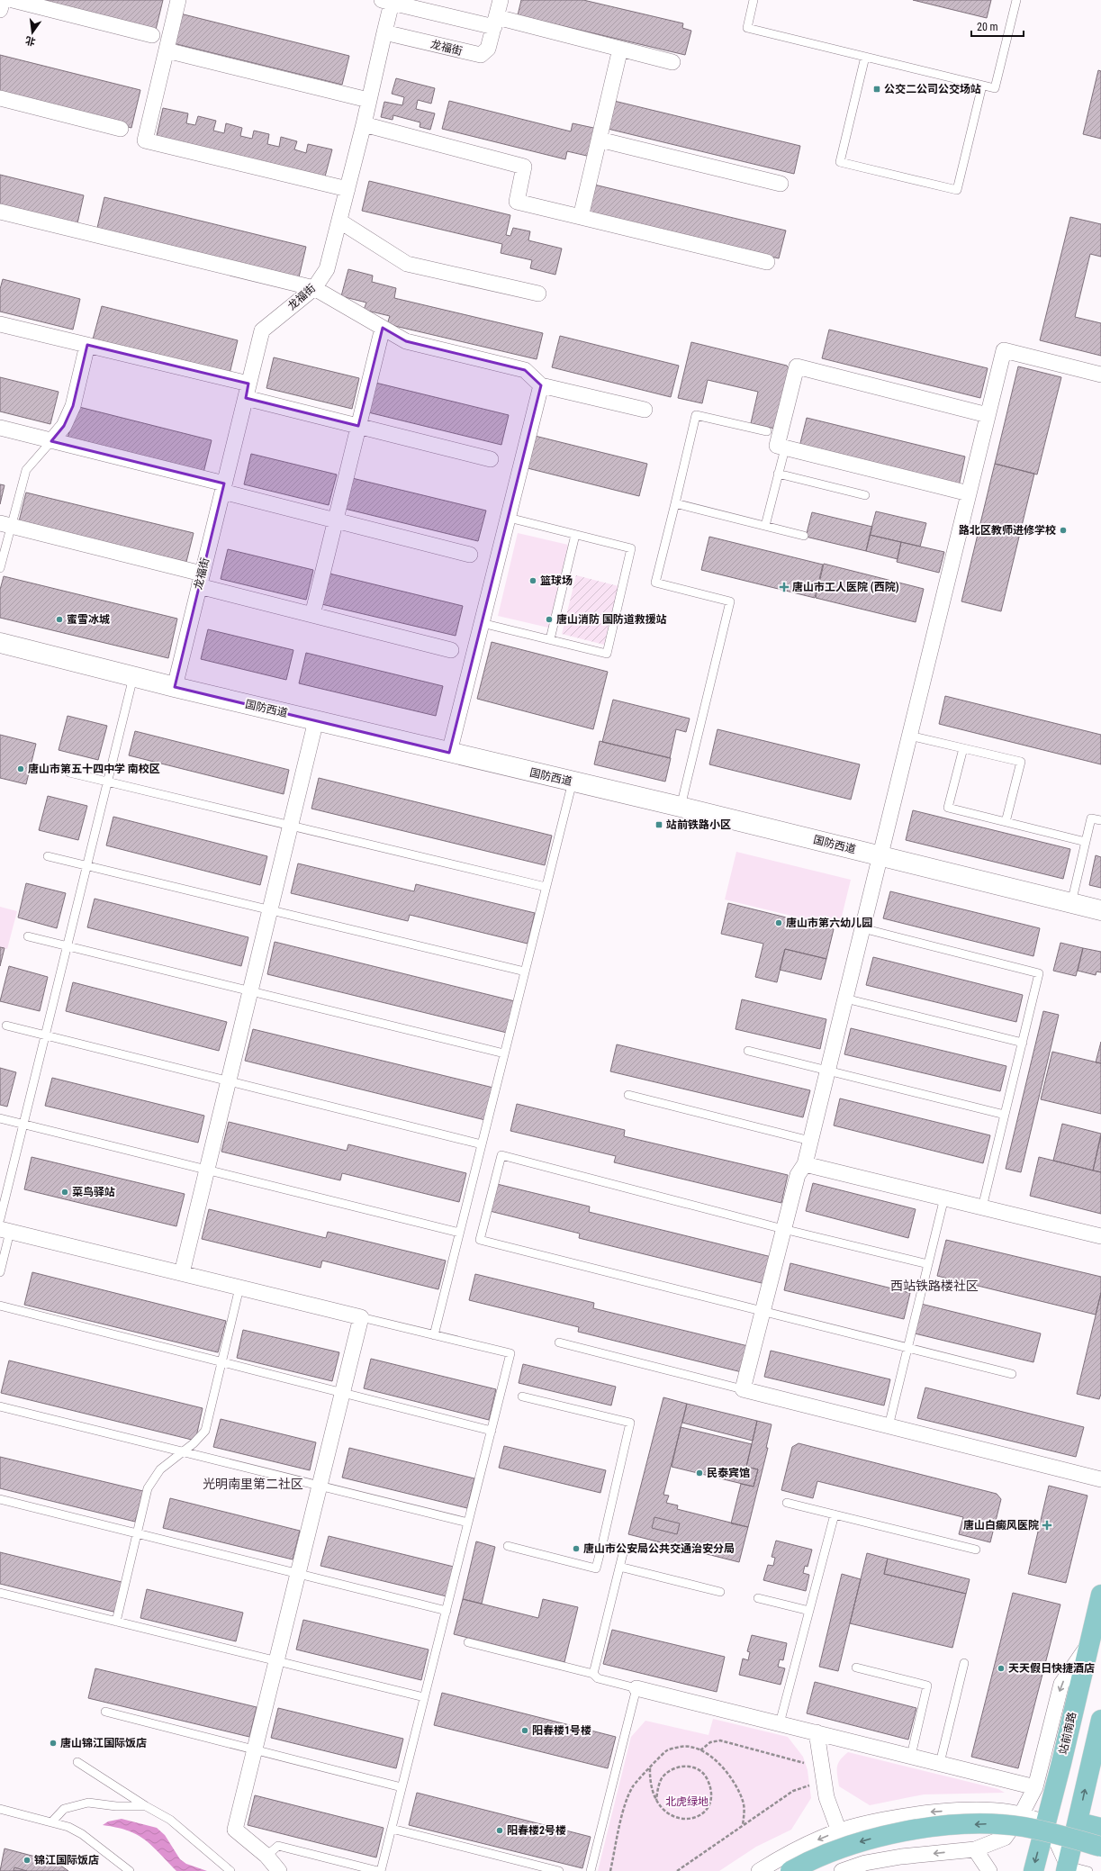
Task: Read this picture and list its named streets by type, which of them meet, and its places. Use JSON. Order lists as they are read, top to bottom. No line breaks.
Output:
{"streets":{"main road":["站前南路"],"street":["龙福街","国防西道"]},"crossings":[["龙福街","国防西道"]],"districts":["西站铁路楼社区","光明南里第二社区"],"parks":["北虎绿地"],"places":{"transit":["公交二公司公交场站","站前铁路小区"],"other":["路北区教师进修学校","篮球场","蜜雪冰城","唐山消防 国防道救援站","唐山市第五十四中学 南校区","唐山市第六幼儿园","菜鸟驿站","民泰宾馆","唐山市公安局公共交通治安分局","天天假日快捷酒店","阳春楼1号楼","唐山锦江国际饭店","阳春楼2号楼","锦江国际饭店"],"health":["唐山市工人医院 (西院)","唐山白癜风医院"]},"scale_bar":"20 m","north":"bottom"}
